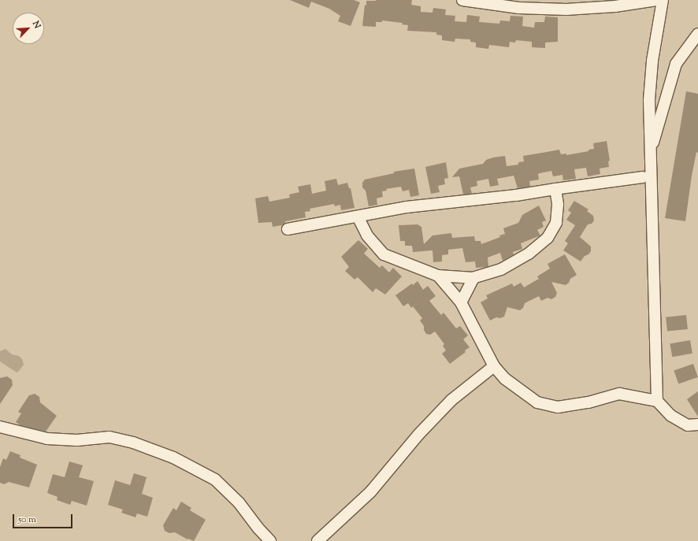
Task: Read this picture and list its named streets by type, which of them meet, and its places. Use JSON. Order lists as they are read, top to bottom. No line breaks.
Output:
{"scale_bar":"50 m","north":"top right"}
